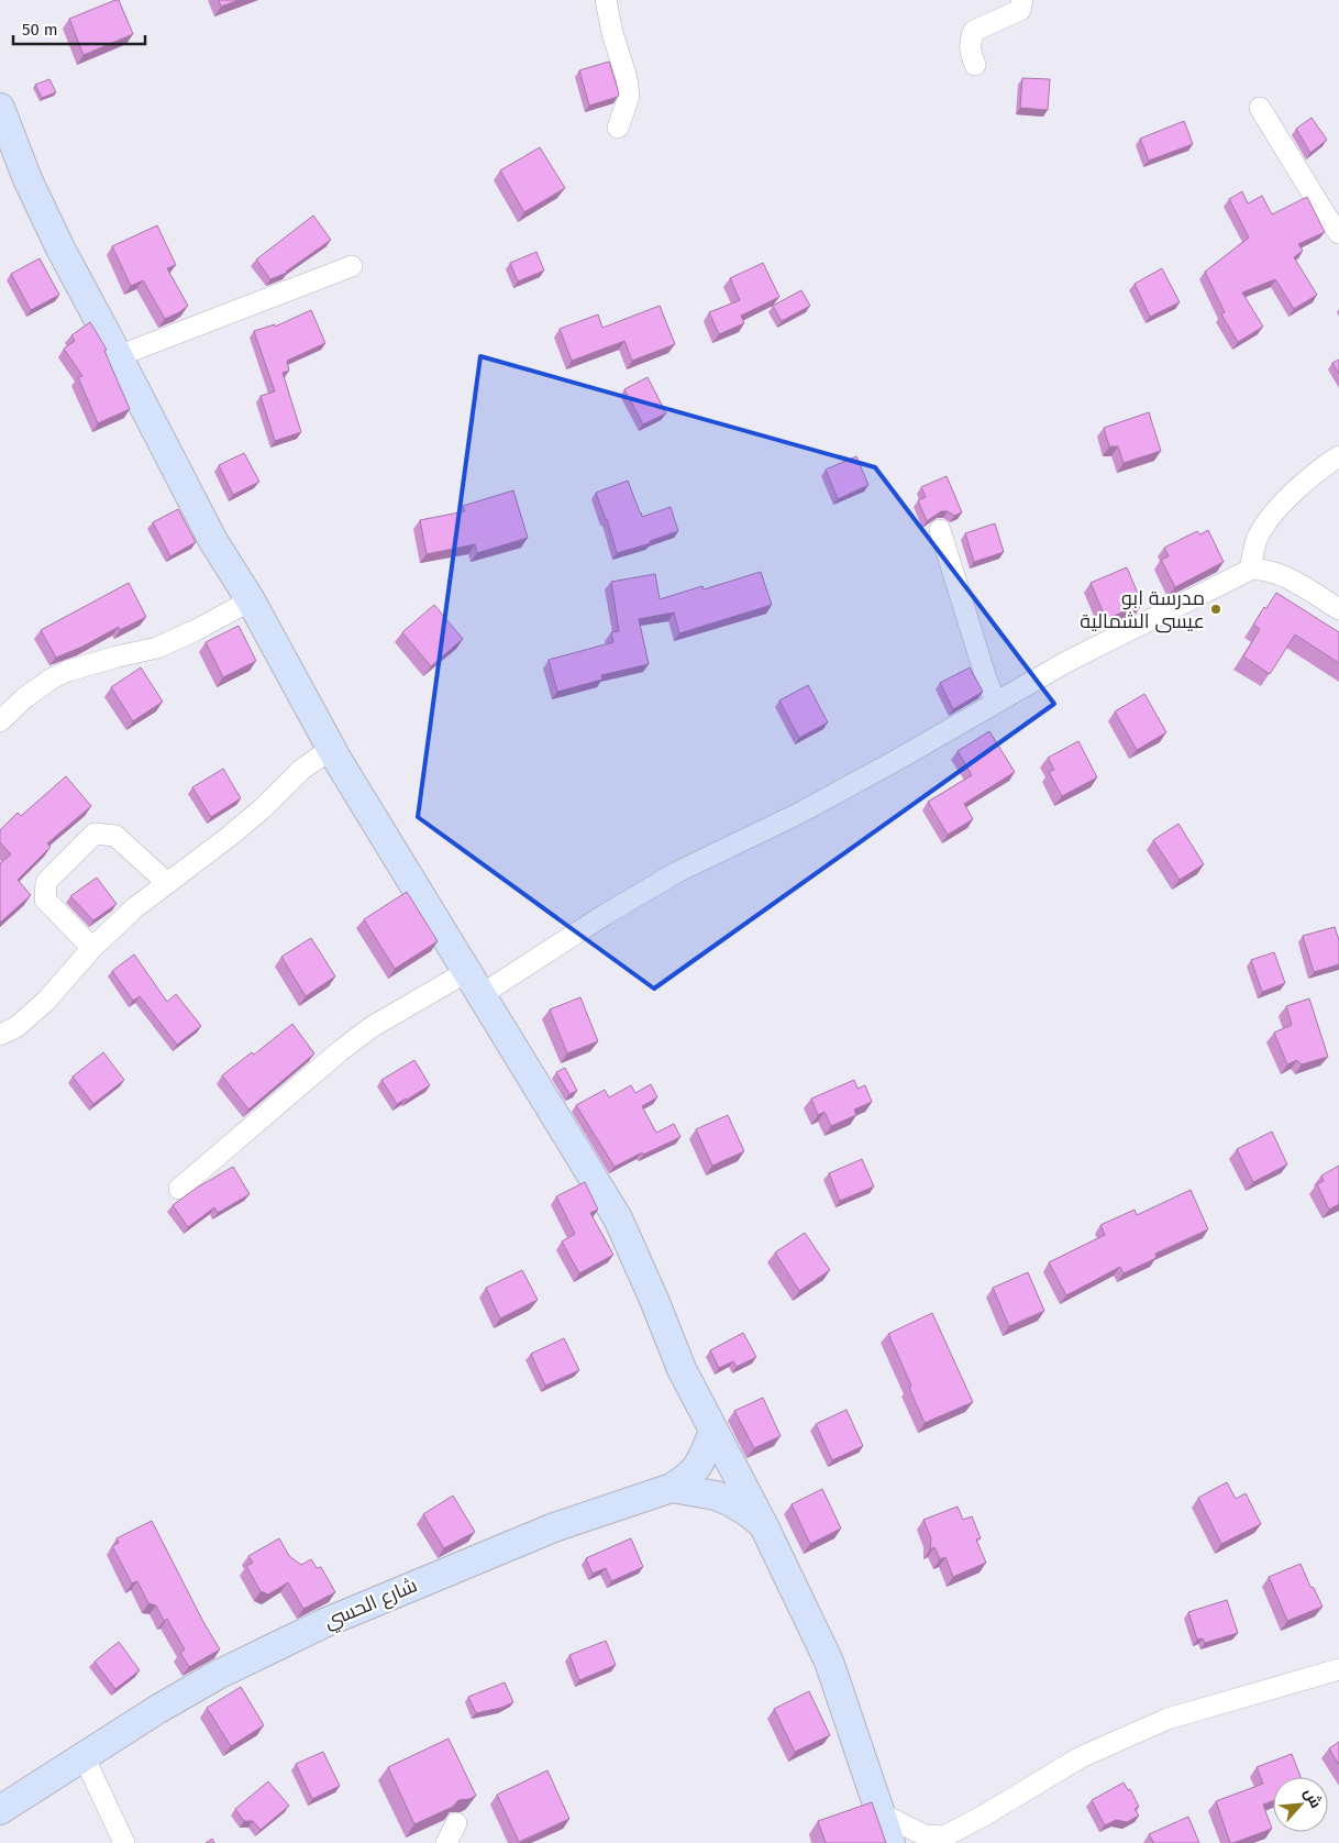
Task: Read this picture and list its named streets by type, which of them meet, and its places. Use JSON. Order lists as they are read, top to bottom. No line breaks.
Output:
{"streets":{"street":["شارع الحسي"]},"places":["مدرسة ابو عيسى الشمالية"],"scale_bar":"50 m","north":"top right"}
